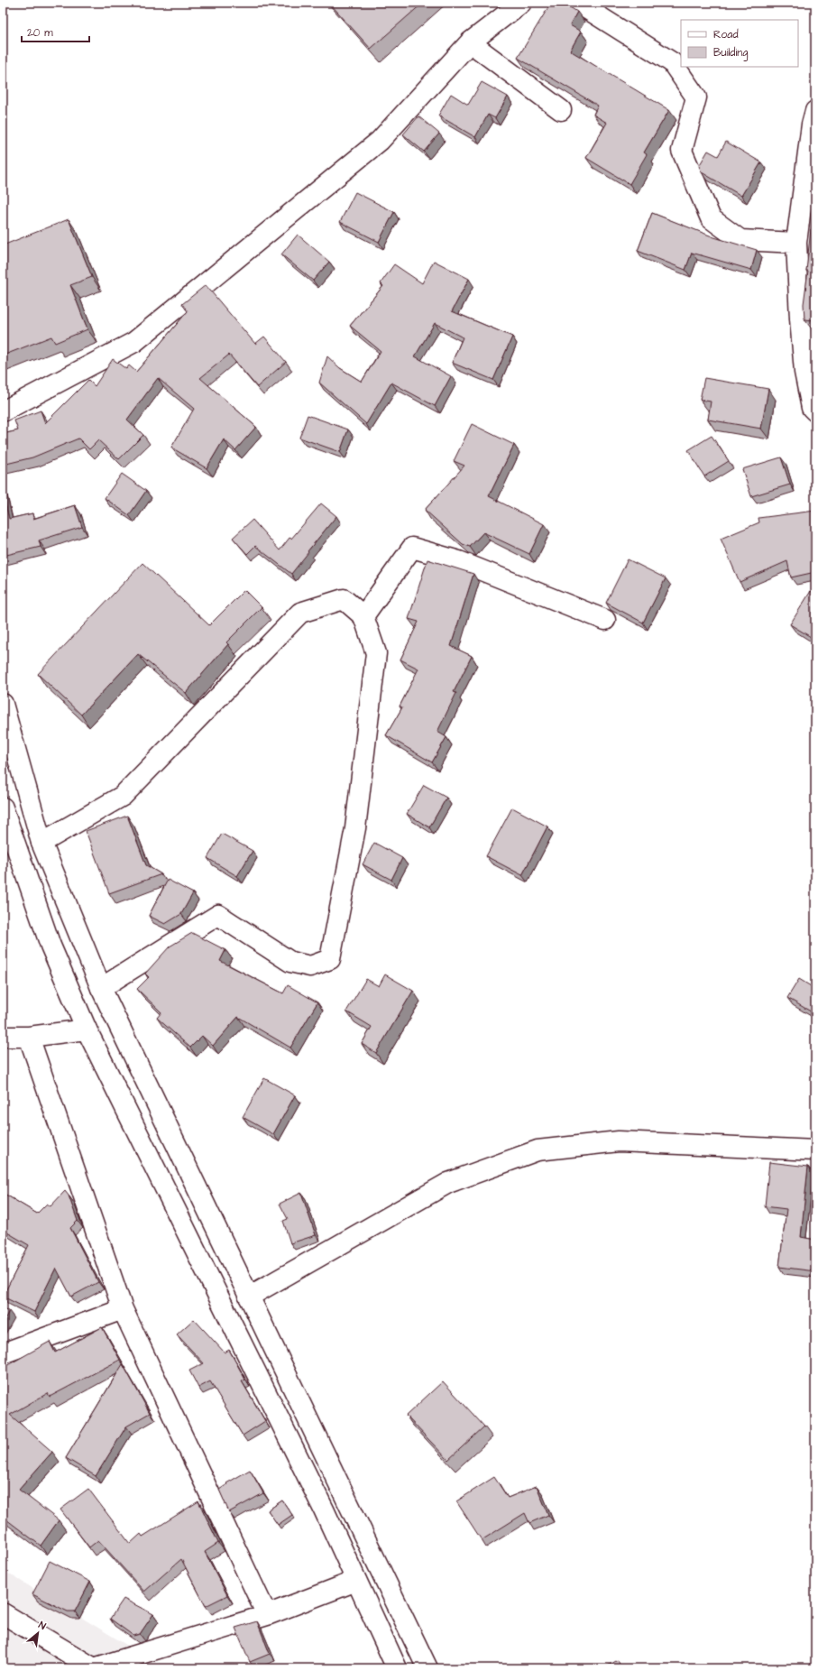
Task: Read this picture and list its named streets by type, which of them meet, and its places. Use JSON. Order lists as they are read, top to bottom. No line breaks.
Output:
{"legend":["Road","Building"],"scale_bar":"20 m","north":"top right"}
